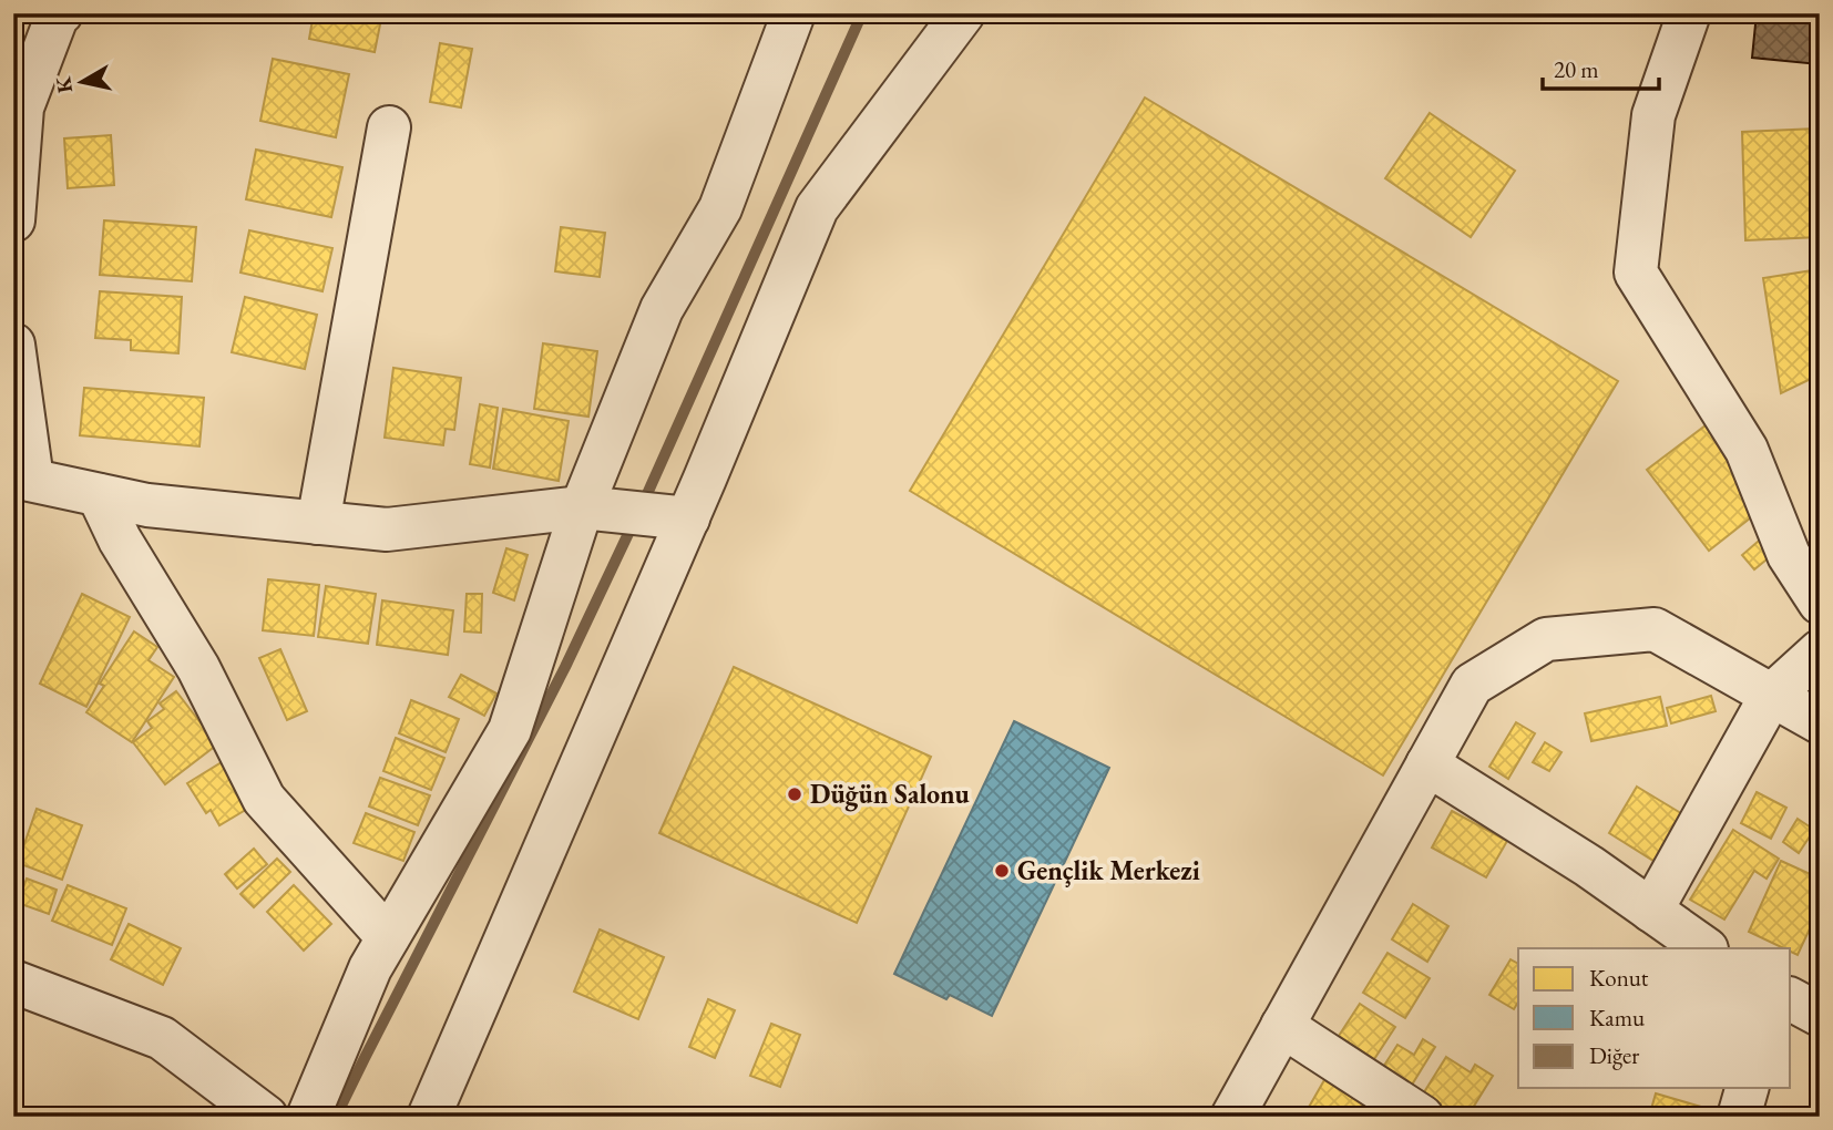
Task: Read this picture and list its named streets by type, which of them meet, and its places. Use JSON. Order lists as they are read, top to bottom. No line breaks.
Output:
{"places":["Düğün Salonu","Gençlik Merkezi"],"legend":["Konut","Kamu","Diğer"],"scale_bar":"20 m","north":"left"}
